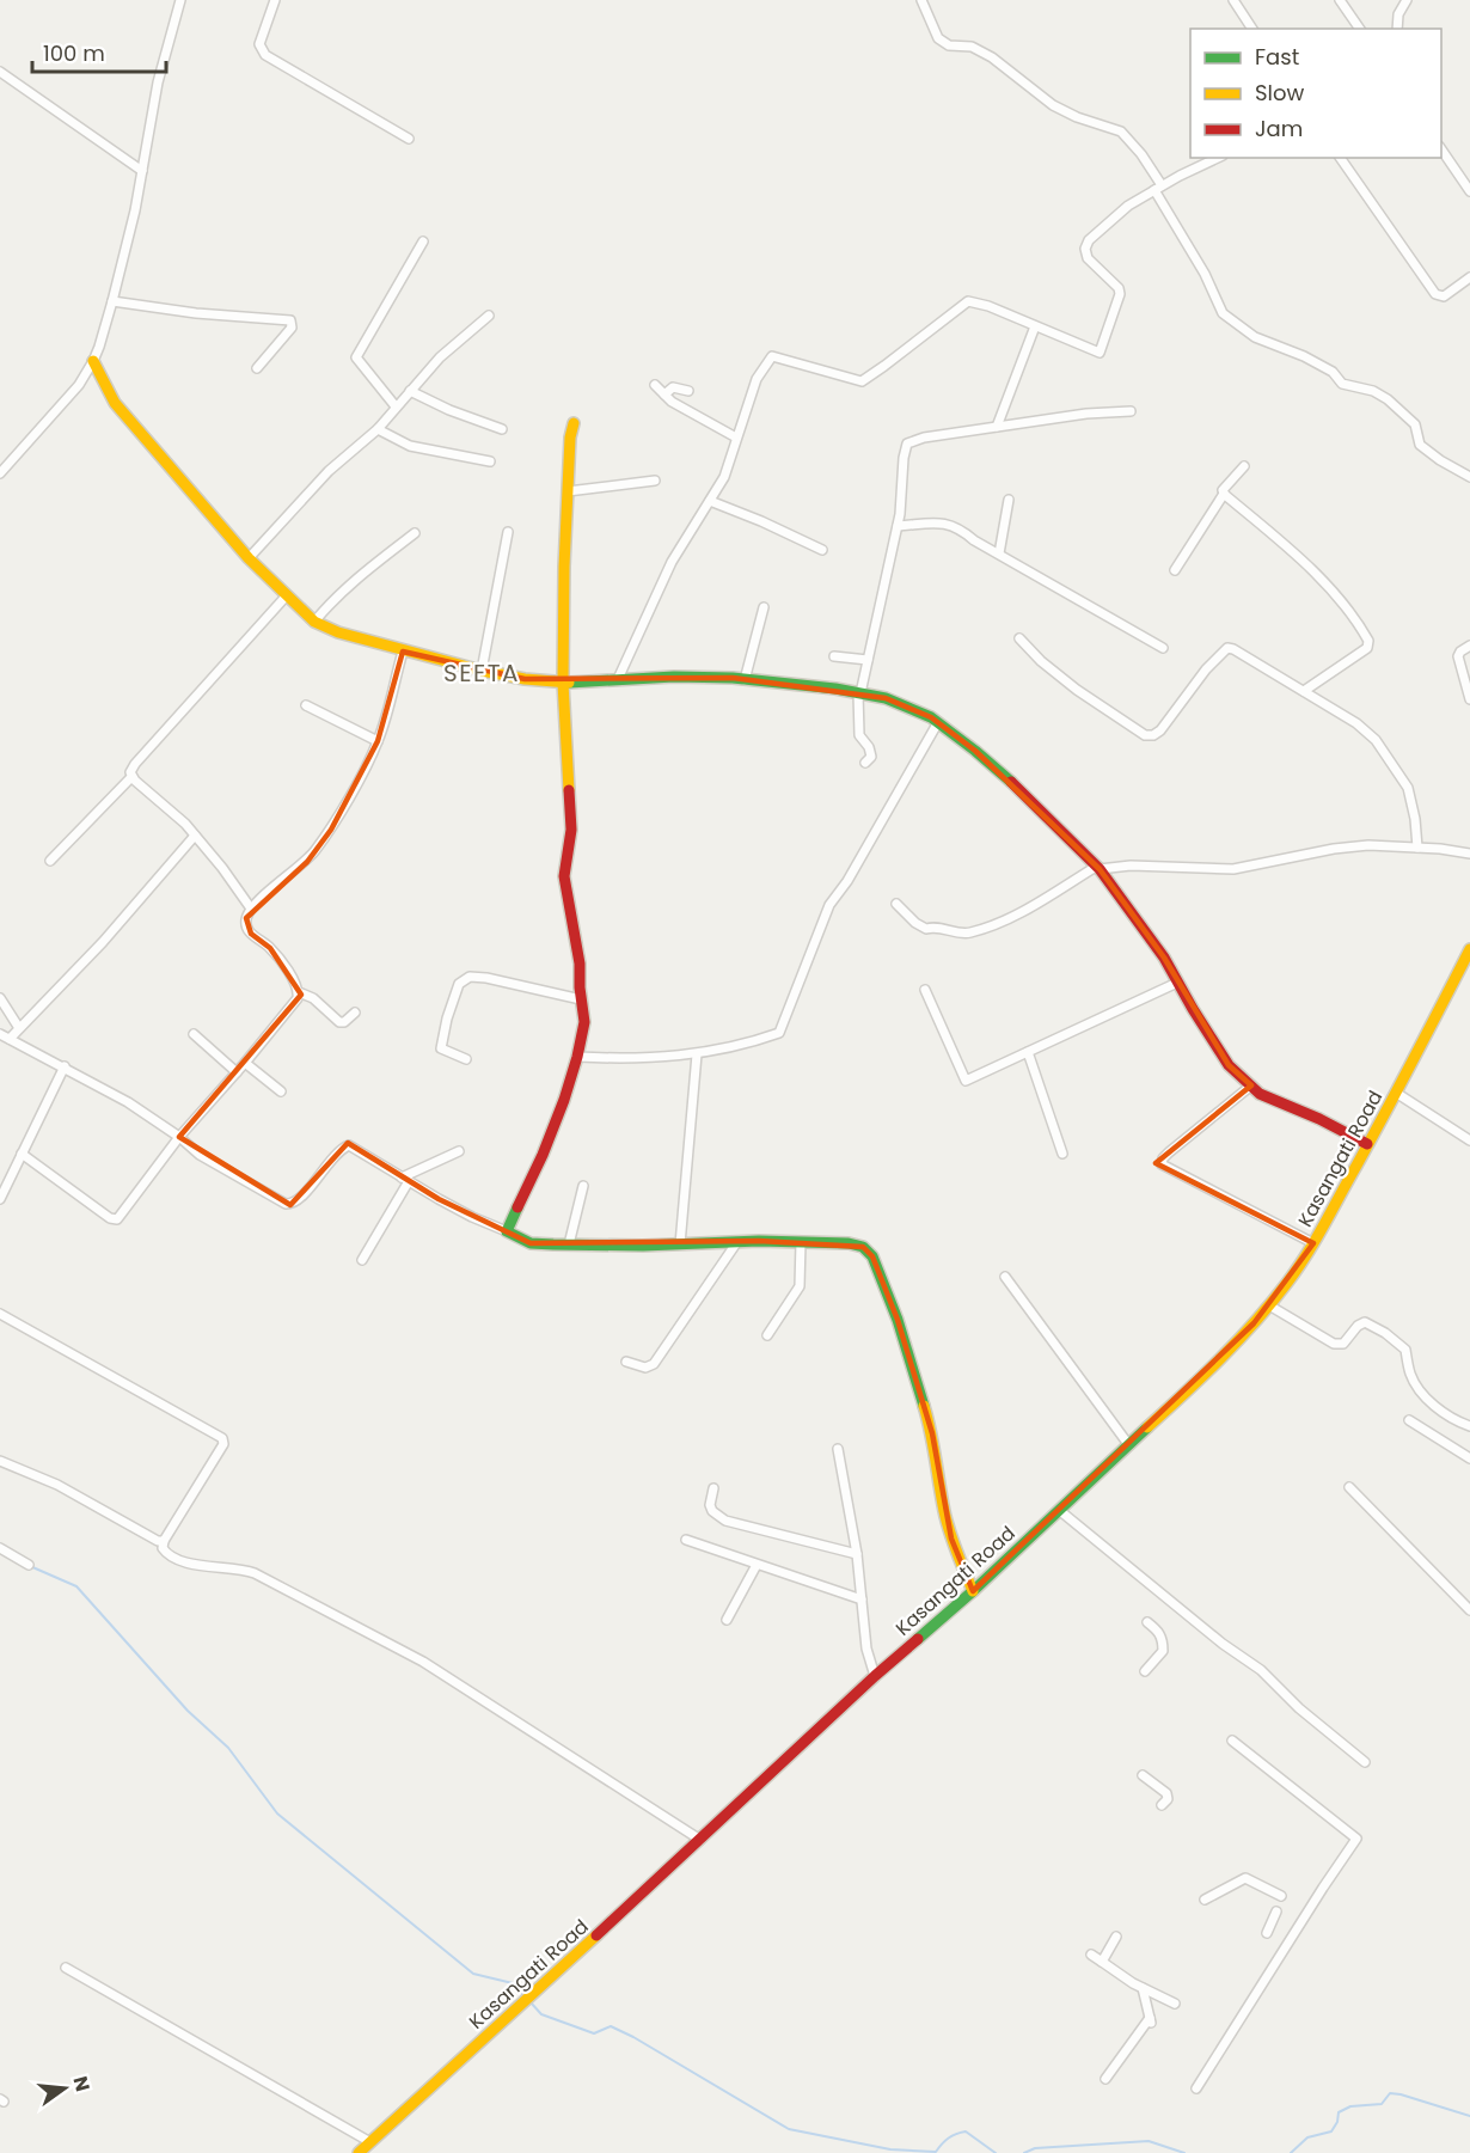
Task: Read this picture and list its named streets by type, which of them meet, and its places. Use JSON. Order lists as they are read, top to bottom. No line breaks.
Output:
{"streets":{"street":["Kasangati Road"]},"districts":["SEETA"],"legend":["Fast","Slow","Jam"],"scale_bar":"100 m","north":"right"}
